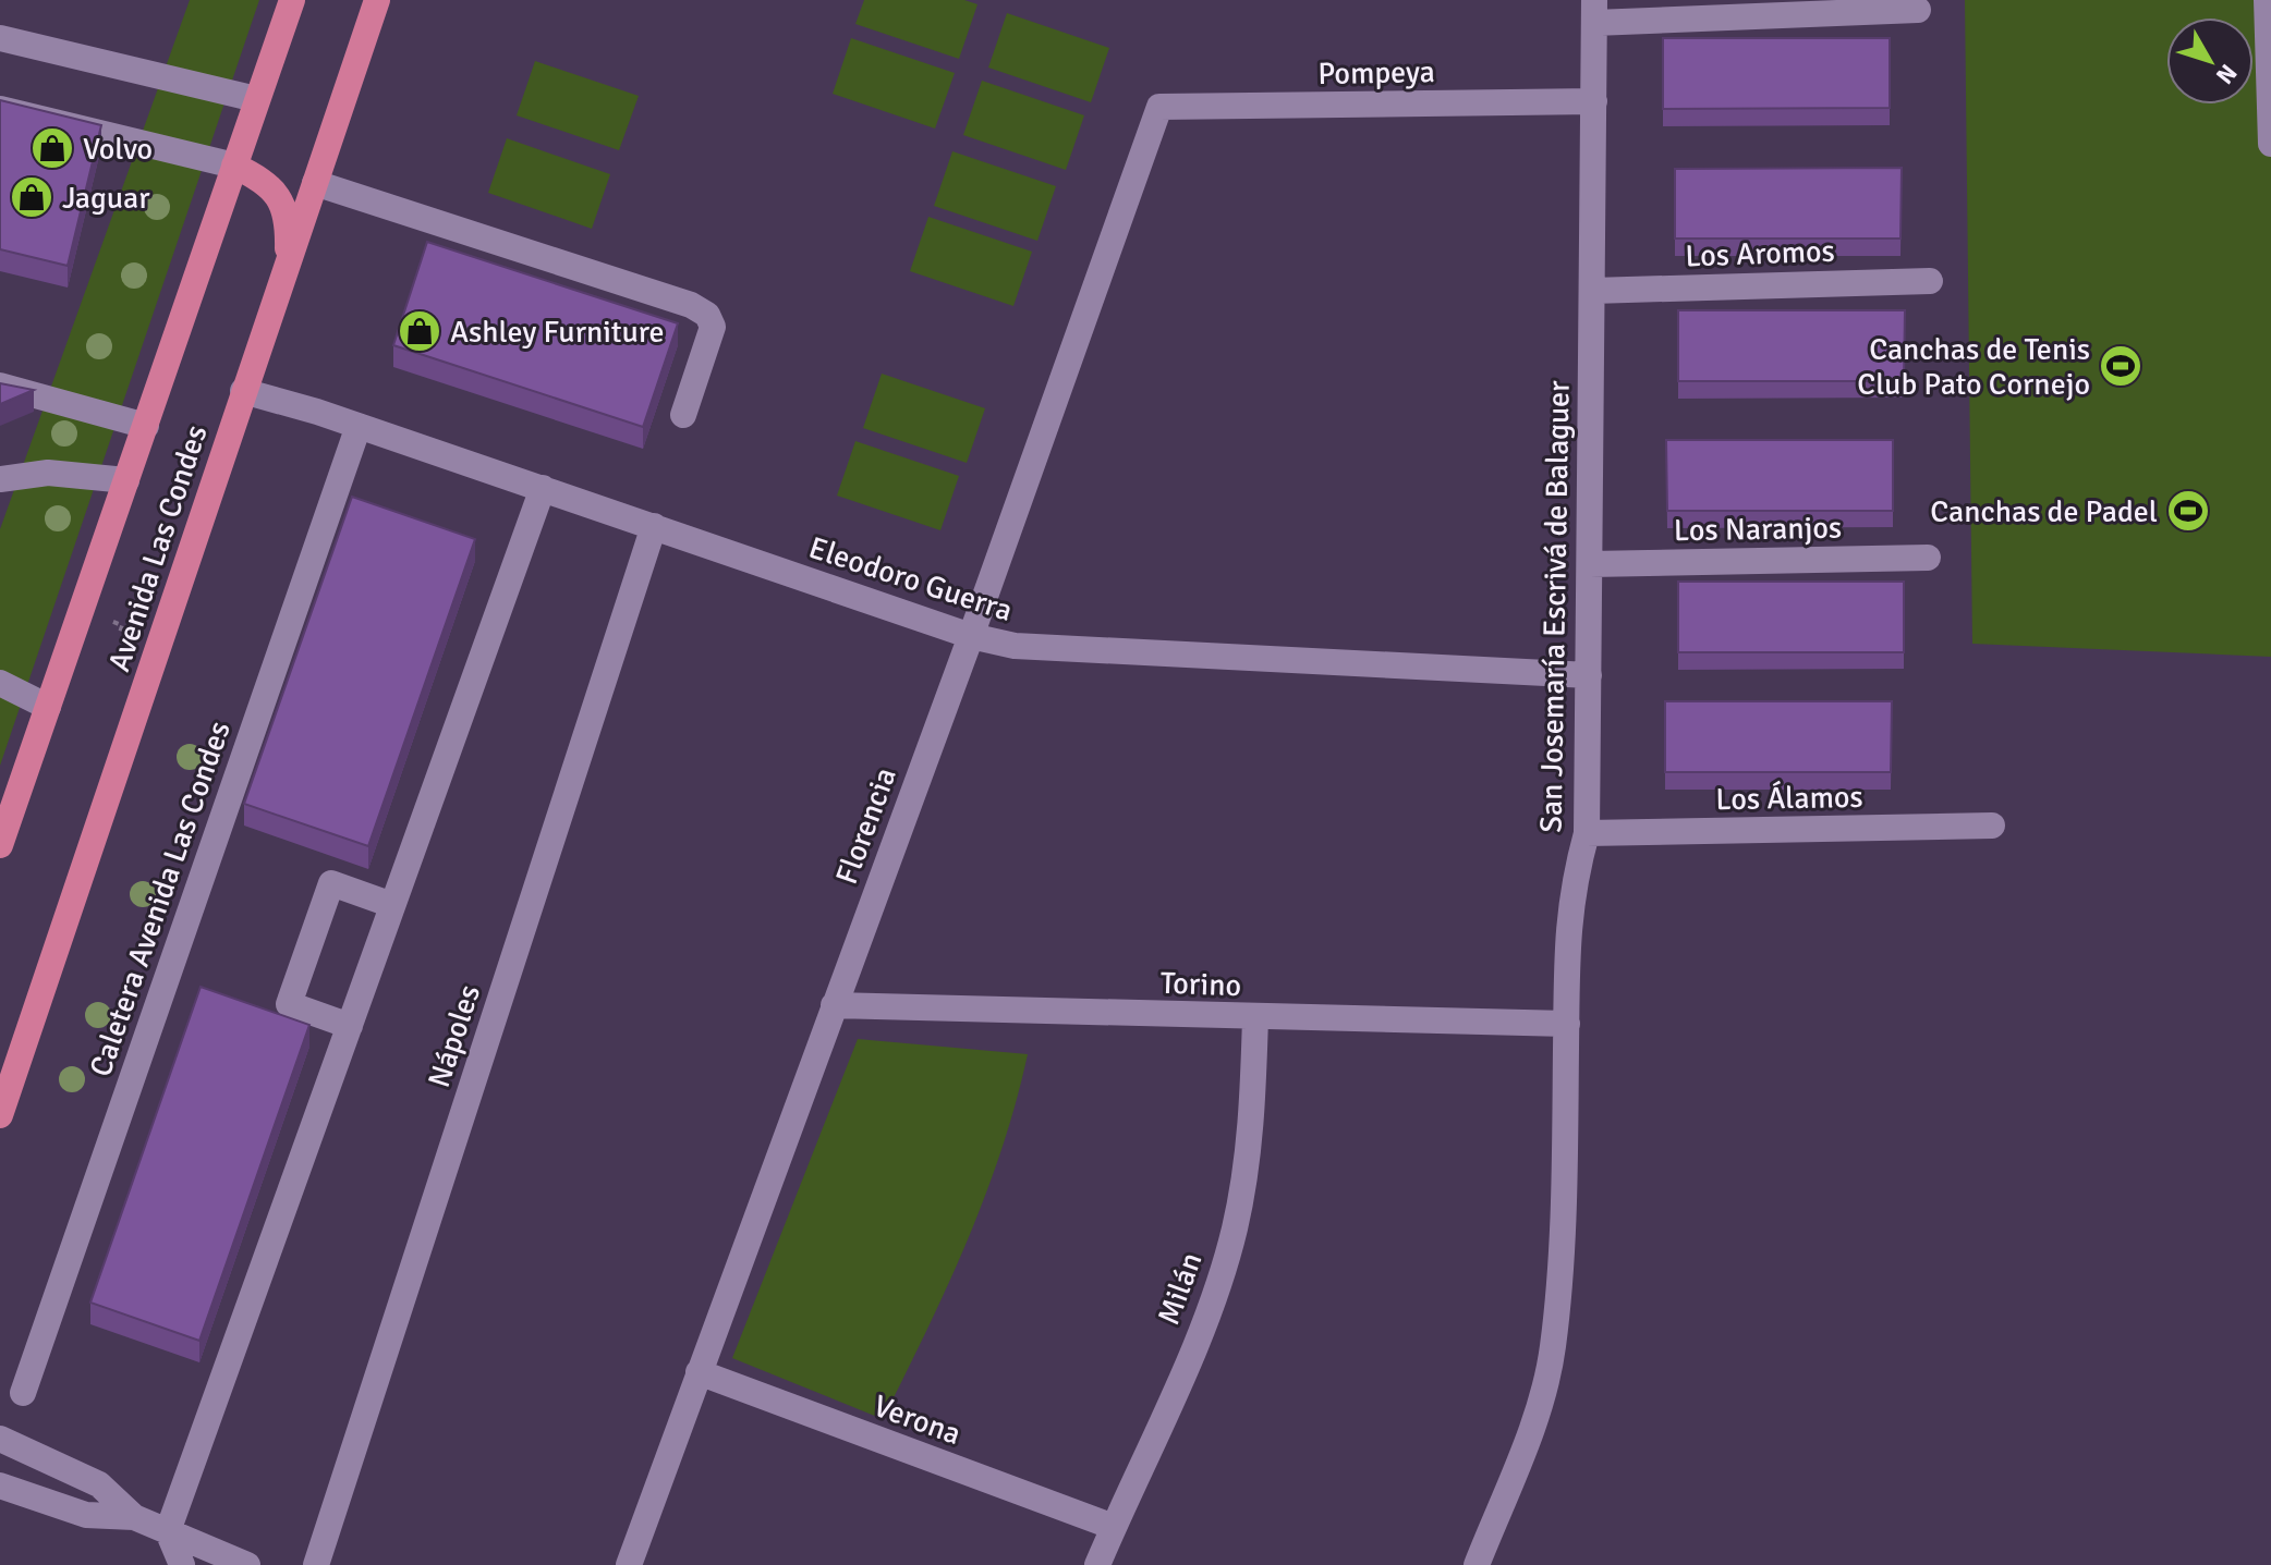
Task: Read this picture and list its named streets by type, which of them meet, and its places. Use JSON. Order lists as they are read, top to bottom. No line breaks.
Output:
{"streets":{"main road":["Avenida Las Condes"],"street":["Pompeya","Los Aromos","Los Naranjos","Eleodoro Guerra","San Josemaría Escrivá de Balaguer","Los Álamos","Florencia","Caletera Avenida Las Condes","Torino","Nápoles","Milán","Verona"]},"crossings":[["Pompeya","San Josemaría Escrivá de Balaguer"],["Pompeya","Florencia"],["Los Aromos","San Josemaría Escrivá de Balaguer"],["Los Naranjos","San Josemaría Escrivá de Balaguer"],["Avenida Las Condes","Eleodoro Guerra"],["Eleodoro Guerra","San Josemaría Escrivá de Balaguer"],["Eleodoro Guerra","Florencia"],["Eleodoro Guerra","Caletera Avenida Las Condes"],["Eleodoro Guerra","Nápoles"],["San Josemaría Escrivá de Balaguer","Los Álamos"],["San Josemaría Escrivá de Balaguer","Torino"],["Florencia","Torino"],["Florencia","Verona"],["Torino","Milán"],["Milán","Verona"]],"places":{"shop":["Volvo","Jaguar","Ashley Furniture"],"sports":["Canchas de Tenis Club Pato Cornejo","Canchas de Padel"]},"north":"bottom right"}
